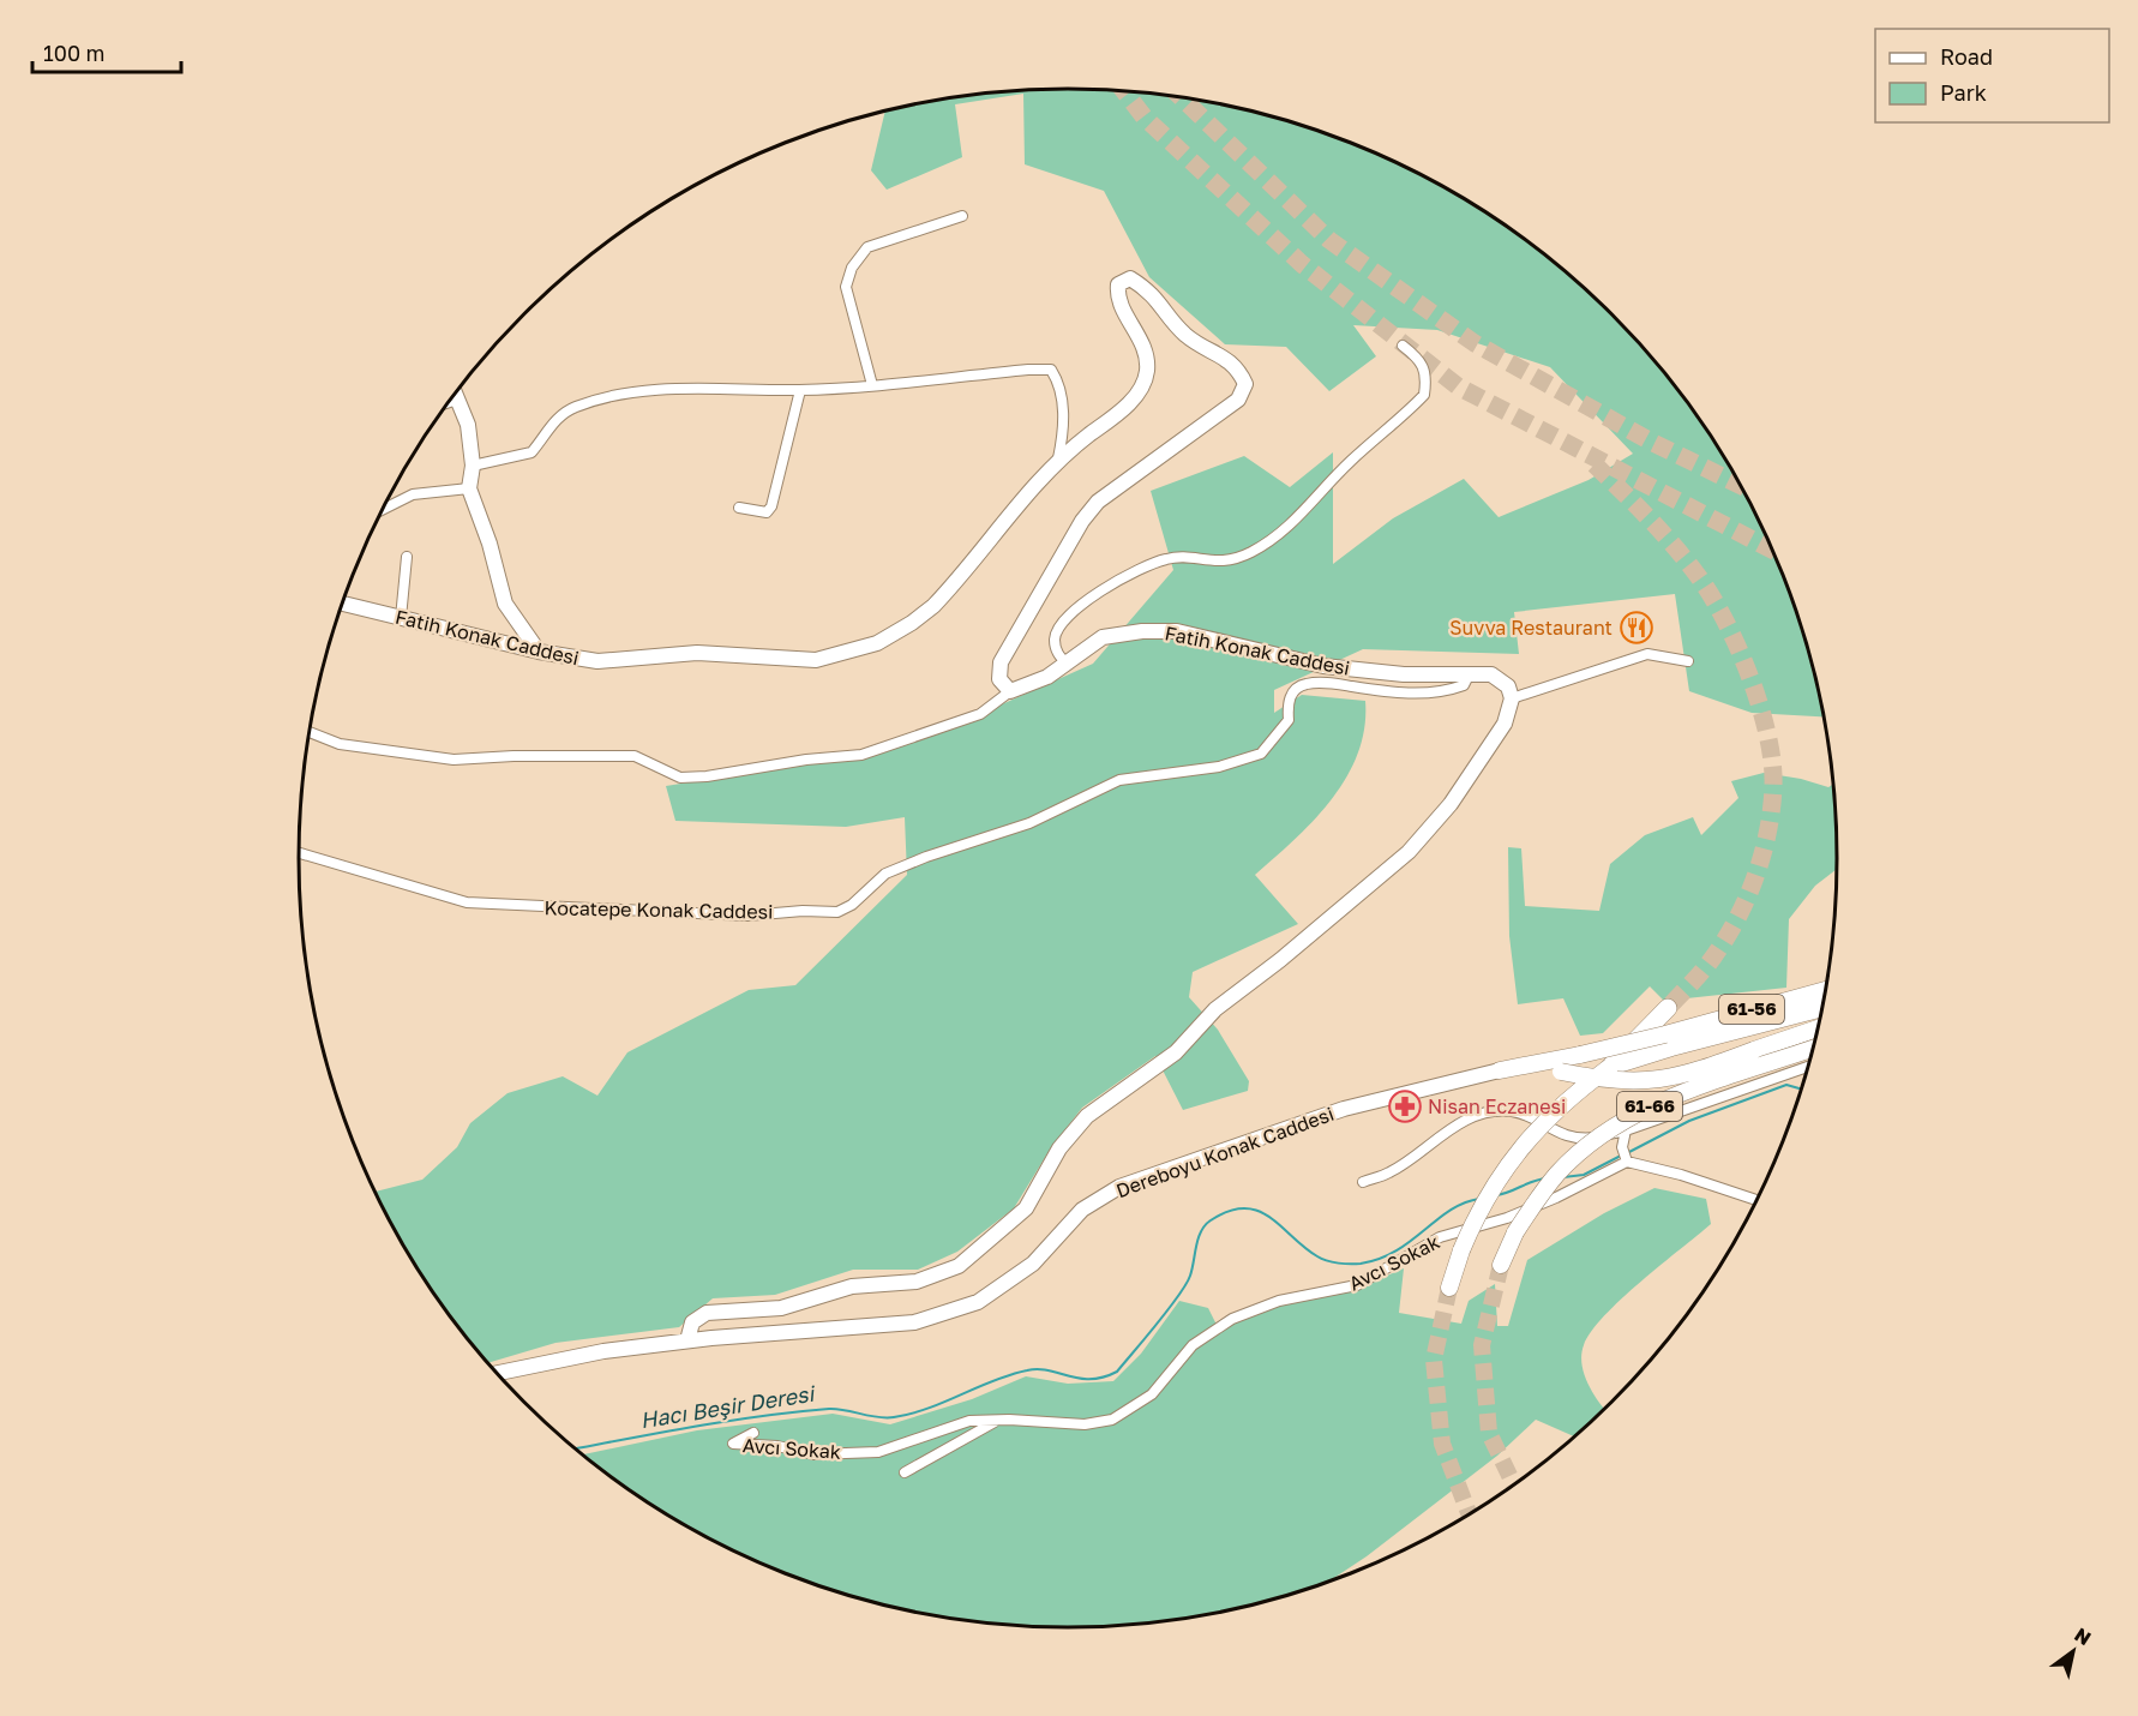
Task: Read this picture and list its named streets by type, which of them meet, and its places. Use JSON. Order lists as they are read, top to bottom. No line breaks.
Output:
{"streets":{"main road":["Fatih Konak Caddesi","61-56","61-66","Dereboyu Konak Caddesi"],"street":["Kocatepe Konak Caddesi","Avcı Sokak"]},"crossings":[["Fatih Konak Caddesi","Kocatepe Konak Caddesi"],["61-56","Dereboyu Konak Caddesi"]],"water":["Hacı Beşir Deresi"],"places":{"restaurant":["Suvva Restaurant"],"pharmacy":["Nisan Eczanesi"]},"legend":["Road","Park"],"scale_bar":"100 m","north":"top right"}
